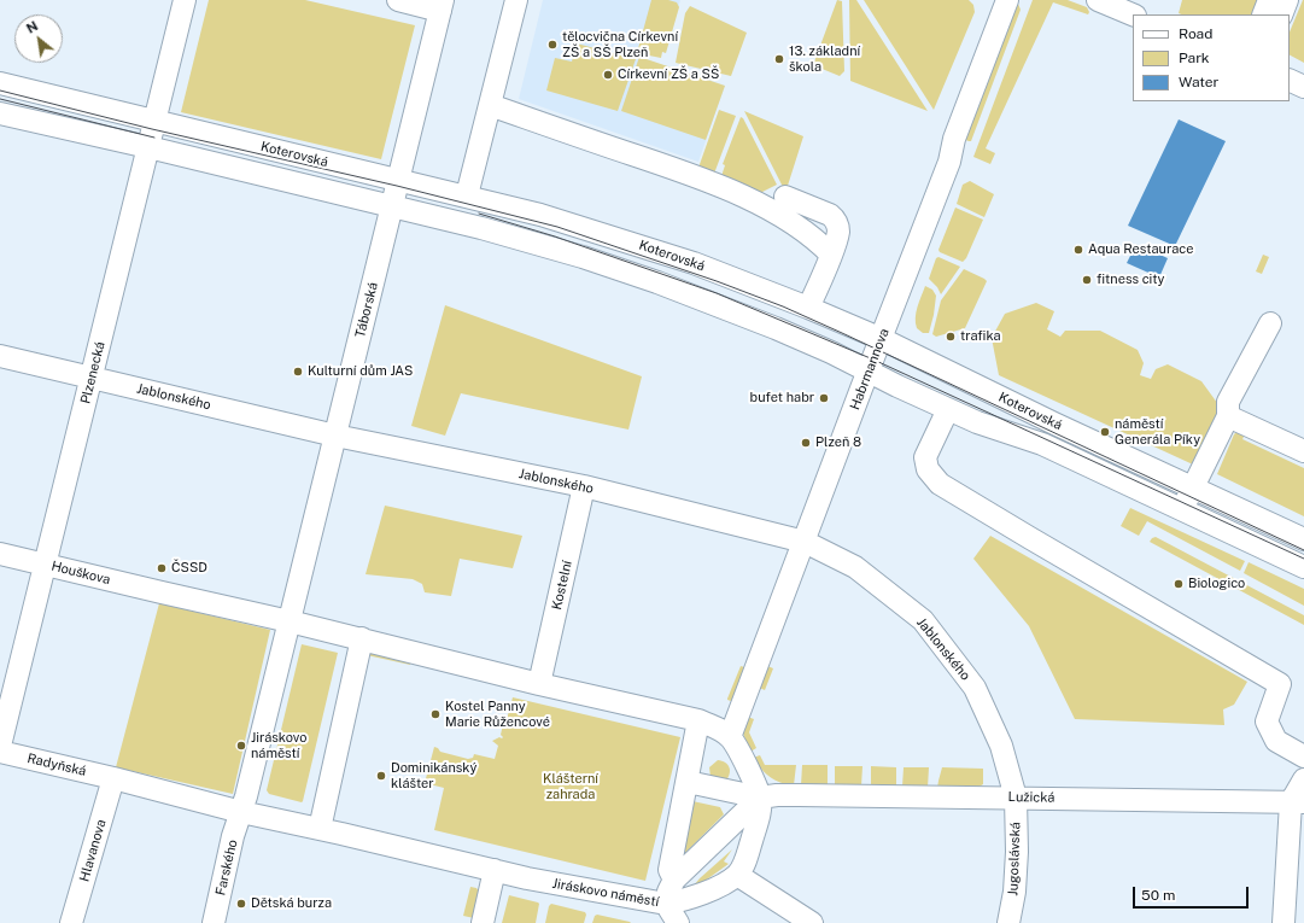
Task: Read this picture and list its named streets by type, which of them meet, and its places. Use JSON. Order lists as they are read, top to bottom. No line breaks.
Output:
{"streets":{"street":["Koterovská","Táborská","Habrmannova","Plzenecká","Jablonského","Houškova","Kostelní","Radyňská","Lužická","Hlavanova","Jugoslávská","Farského","Jiráskovo náměstí"]},"crossings":[["Koterovská","Táborská"],["Koterovská","Habrmannova"],["Koterovská","Plzenecká"],["Táborská","Jablonského"],["Táborská","Houškova"],["Habrmannova","Jablonského"],["Plzenecká","Jablonského"],["Plzenecká","Houškova"],["Jablonského","Kostelní"],["Jablonského","Jugoslávská"],["Radyňská","Hlavanova"],["Radyňská","Jiráskovo náměstí"],["Lužická","Jugoslávská"],["Lužická","Jiráskovo náměstí"],["Hlavanova","Jiráskovo náměstí"],["Farského","Jiráskovo náměstí"]],"parks":["Klášterní zahrada"],"places":["tělocvična Církevní ZŠ a SŠ Plzeň","13. základní škola","Církevní ZŠ a SŠ","Aqua Restaurace","fitness city","trafika","Kulturní dům JAS","bufet habr","náměstí Generála Píky","Plzeň 8","ČSSD","Biologico","Kostel Panny Marie Růžencové","Jiráskovo náměstí","Dominikánský klášter","Dětská burza"],"legend":["Road","Park","Water"],"scale_bar":"50 m","north":"top left"}
